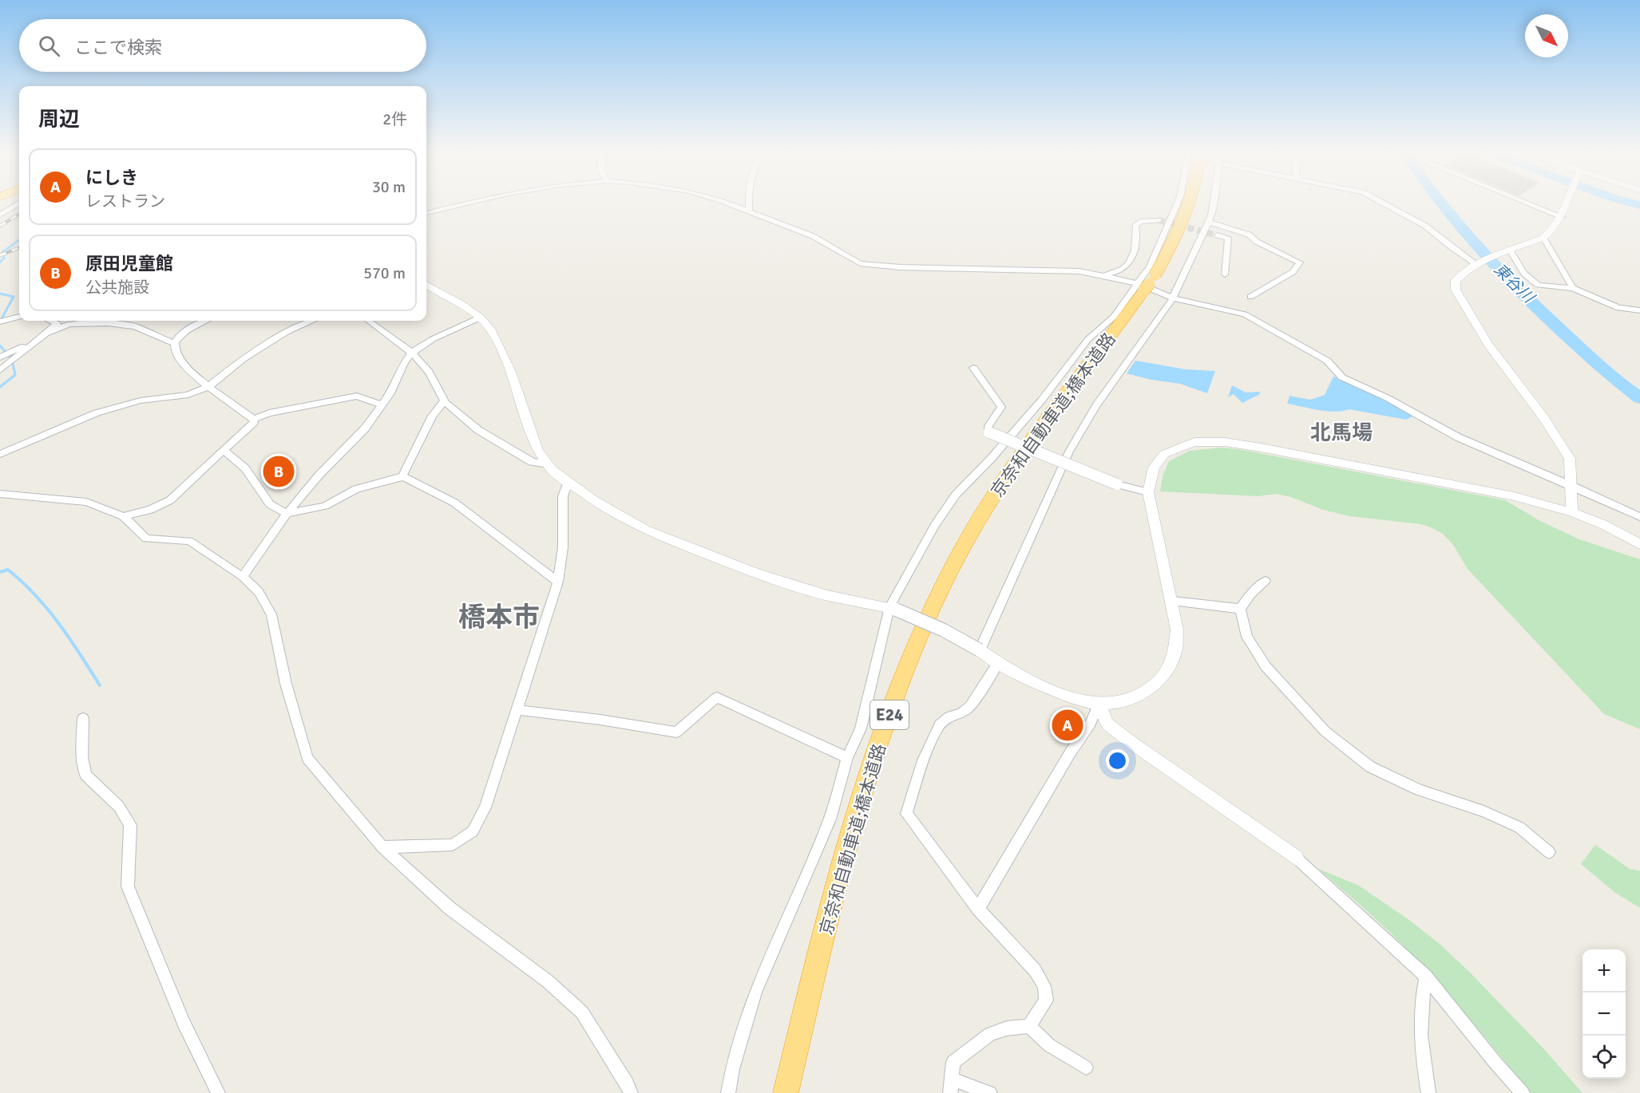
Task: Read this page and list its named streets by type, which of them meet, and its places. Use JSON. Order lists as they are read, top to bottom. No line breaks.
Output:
{"streets":{"highway":["京奈和自動車道;橋本道路","E24"]},"districts":["北馬場","橋本市"],"water":["東谷川"],"north":"bottom right","page":{"search":"ここで検索","heading":["周辺","2件"],"list":[{"mark":"A","name":"にしき","note":"レストラン","value":"30 m"},{"mark":"B","name":"原田児童館","note":"公共施設","value":"570 m"}],"pins":["B","A"],"map_buttons":["+","−"]}}
